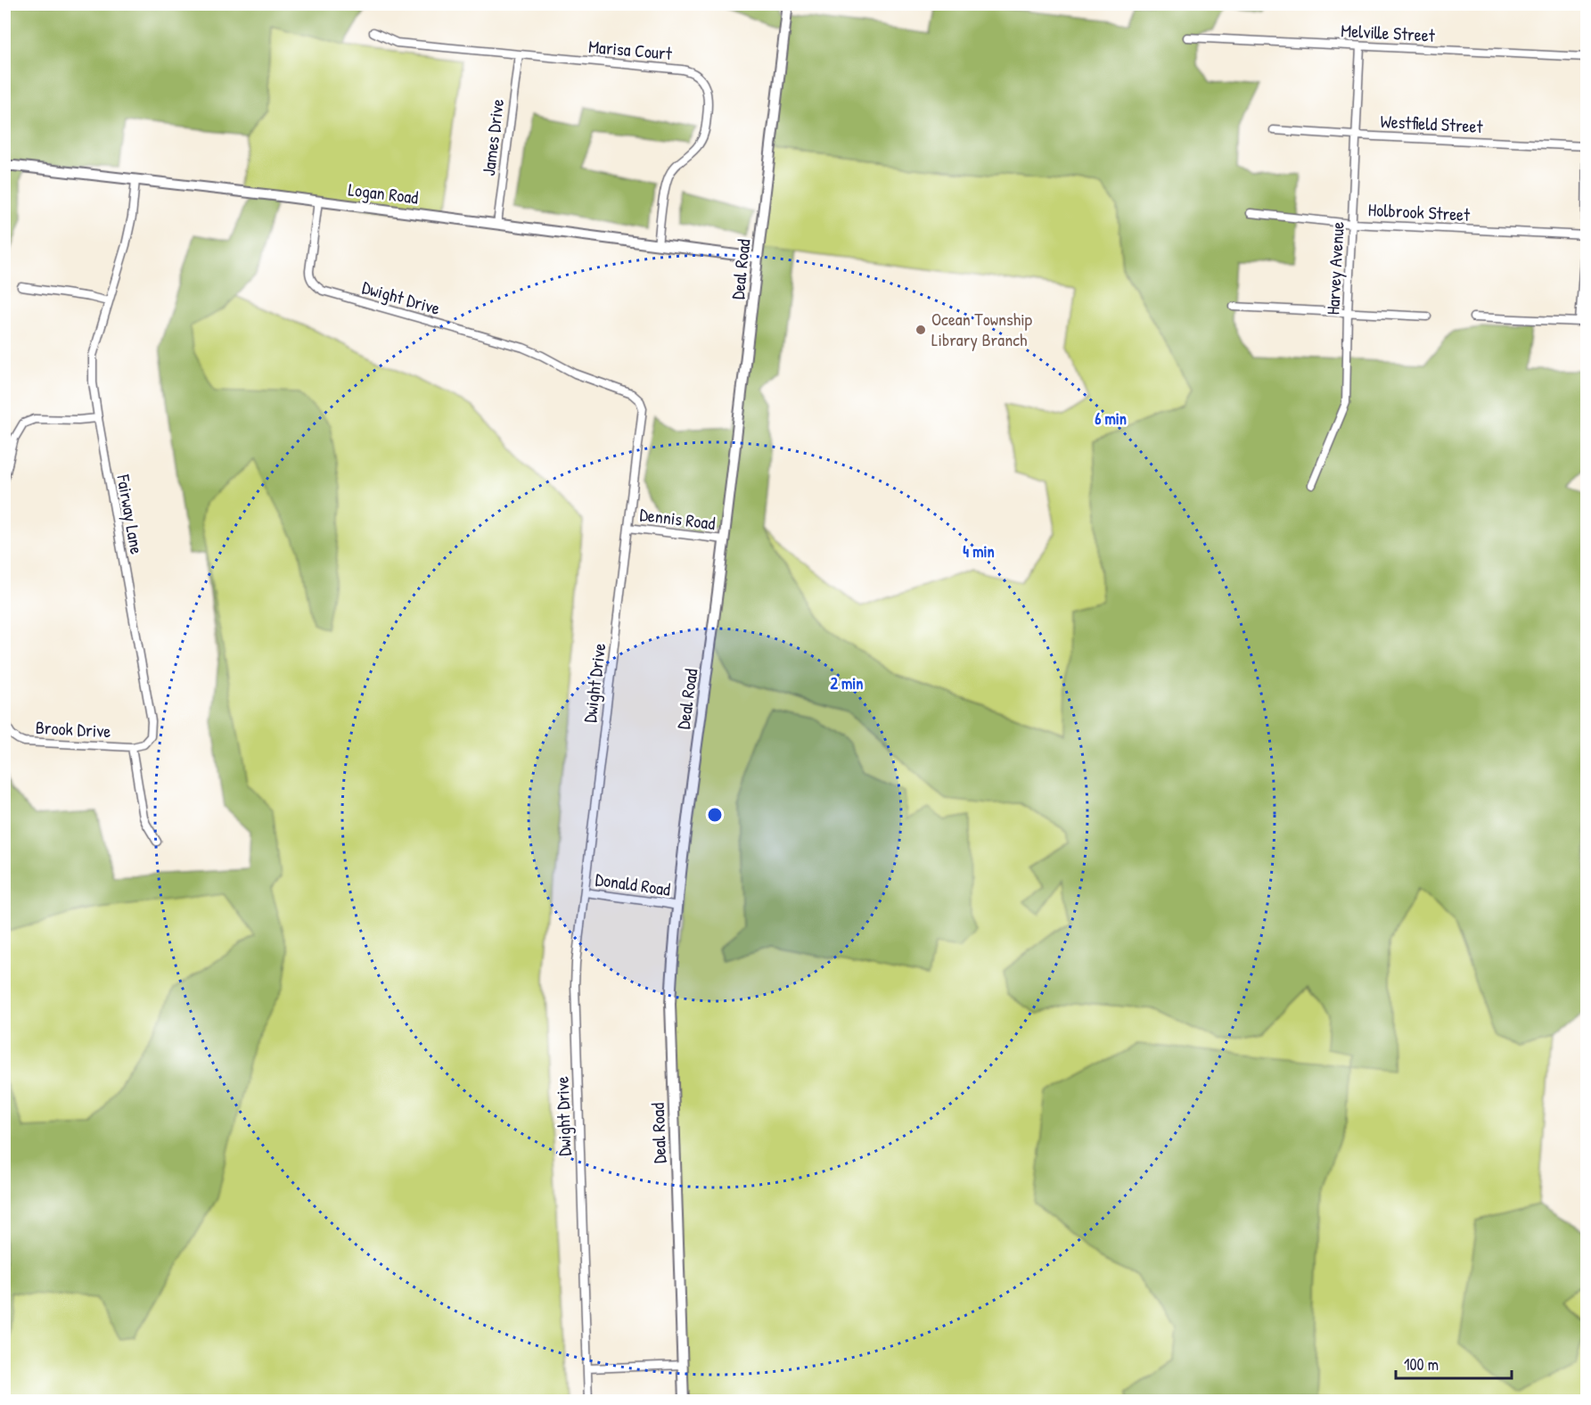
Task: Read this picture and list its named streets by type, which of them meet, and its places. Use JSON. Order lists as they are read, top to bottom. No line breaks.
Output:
{"streets":{"street":["Melville Street","Marisa Court","Westfield Street","James Drive","Logan Road","Holbrook Street","Harvey Avenue","Deal Road","Dwight Drive","Fairway Lane","Dennis Road","Brook Drive","Donald Road"]},"crossings":[["Melville Street","Harvey Avenue"],["Marisa Court","James Drive"],["Marisa Court","Logan Road"],["Westfield Street","Harvey Avenue"],["James Drive","Logan Road"],["Logan Road","Deal Road"],["Logan Road","Dwight Drive"],["Logan Road","Fairway Lane"],["Holbrook Street","Harvey Avenue"],["Deal Road","Dennis Road"],["Deal Road","Donald Road"],["Dwight Drive","Dennis Road"],["Dwight Drive","Donald Road"],["Fairway Lane","Brook Drive"]],"places":["Ocean Township Library Branch"],"scale_bar":"100 m","rings":["6 min","4 min","2 min"]}
